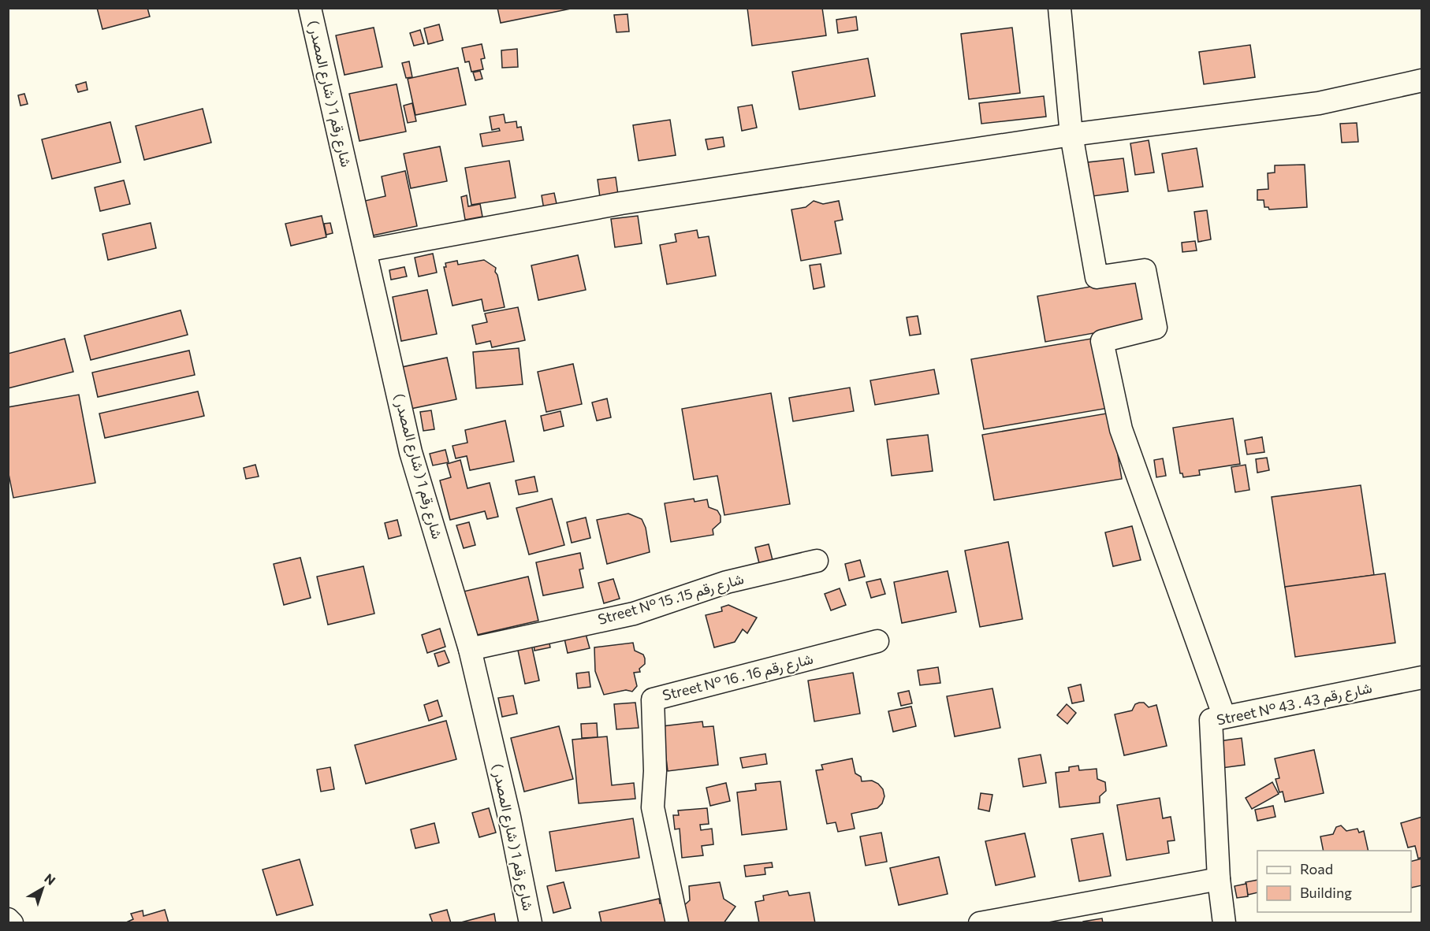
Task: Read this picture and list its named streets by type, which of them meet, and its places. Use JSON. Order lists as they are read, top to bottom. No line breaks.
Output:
{"streets":{"street":["شارع رقم 1 ( شارع المصدر )","Street N° 15 .شارع رقم 15","Street N° 16 . شارع رقم 16","Street N° 43 . شارع رقم 43"]},"crossings":[["شارع رقم 1 ( شارع المصدر )","Street N° 15 .شارع رقم 15"]],"legend":["Road","Building"],"north":"top right"}
